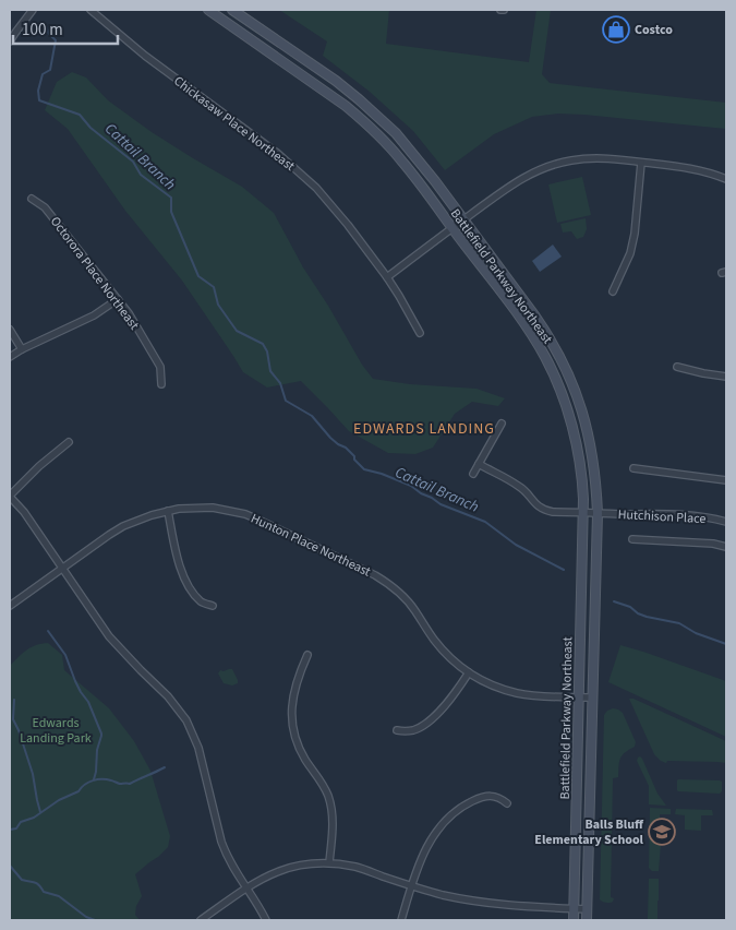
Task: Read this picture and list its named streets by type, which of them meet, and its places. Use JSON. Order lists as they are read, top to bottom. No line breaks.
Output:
{"streets":{"main road":["Battlefield Parkway Northeast"],"street":["Chickasaw Place Northeast","Octorora Place Northeast","Hutchison Place","Hunton Place Northeast"]},"crossings":[["Battlefield Parkway Northeast","Hutchison Place"],["Battlefield Parkway Northeast","Hunton Place Northeast"]],"districts":["EDWARDS LANDING"],"water":["Cattail Branch"],"parks":["Edwards Landing Park"],"places":{"shop":["Costco"],"school or university":["Balls Bluff Elementary School"]},"scale_bar":"100 m"}
